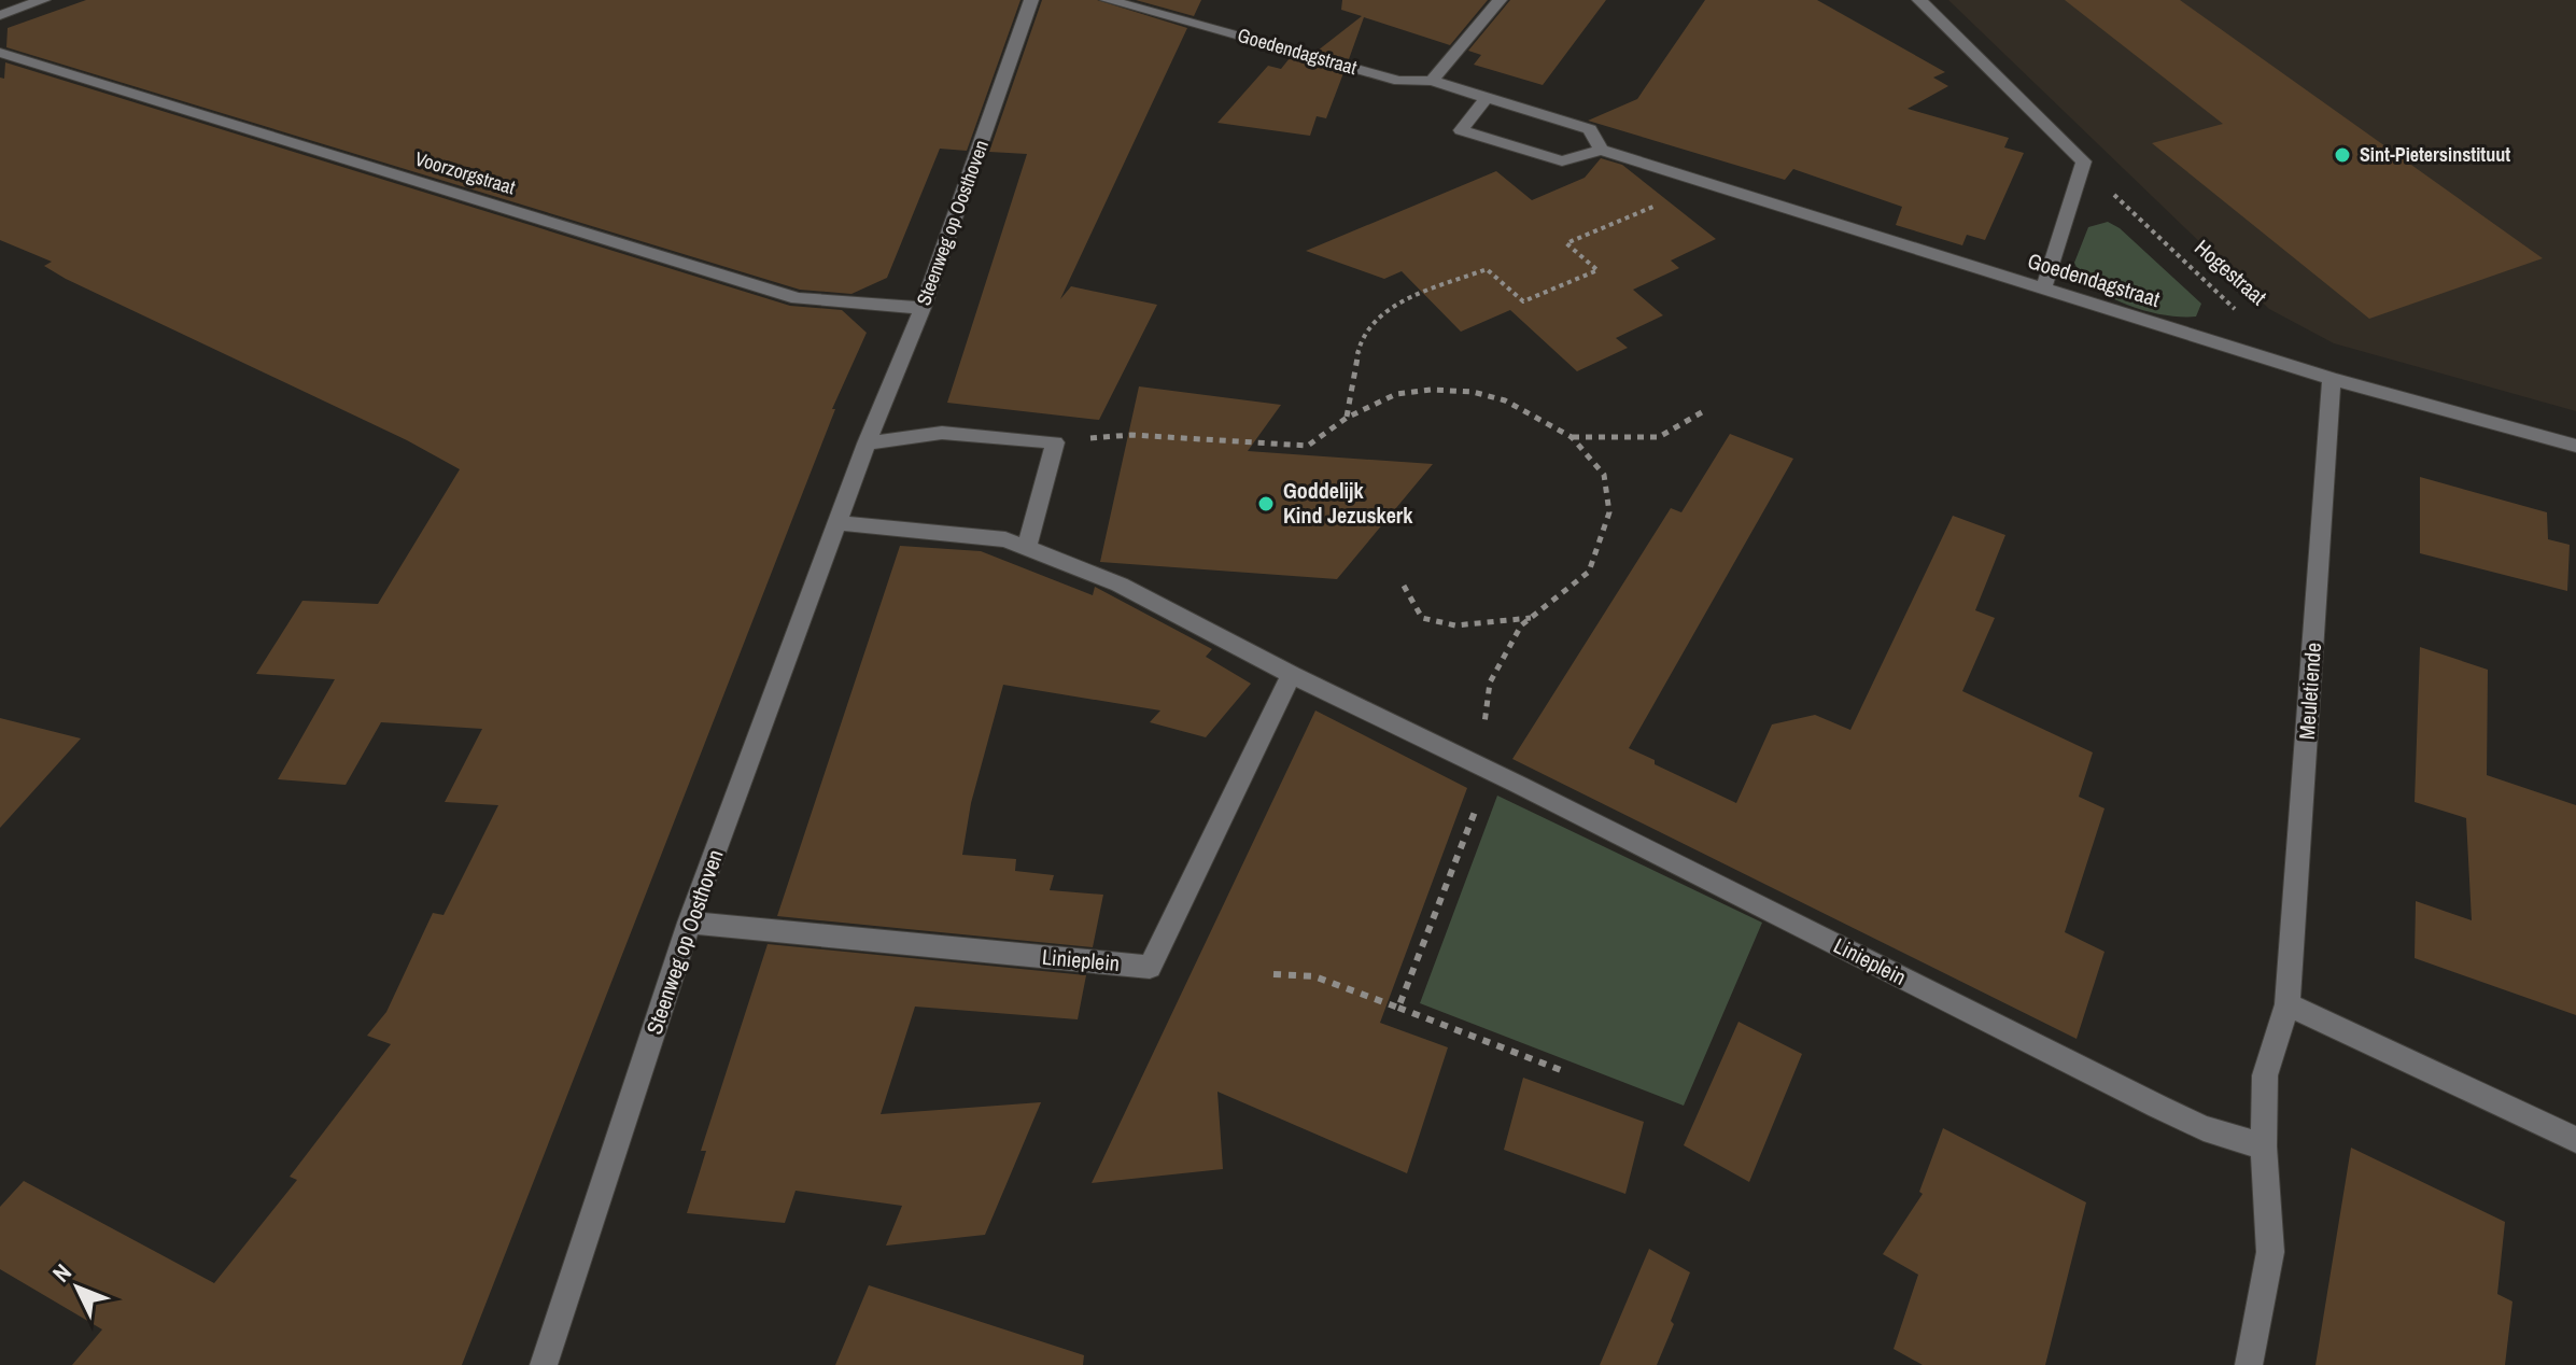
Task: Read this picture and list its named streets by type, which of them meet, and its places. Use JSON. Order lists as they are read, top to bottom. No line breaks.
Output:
{"streets":{"street":["Goedendagstraat","Voorzorgstraat","Steenweg op Oosthoven","Meuletiende","Linieplein"],"path":["Hogestraat"]},"crossings":[["Goedendagstraat","Meuletiende"],["Voorzorgstraat","Steenweg op Oosthoven"],["Steenweg op Oosthoven","Linieplein"],["Meuletiende","Linieplein"]],"places":["Sint-Pietersinstituut","Goddelijk Kind Jezuskerk"],"north":"top left"}
